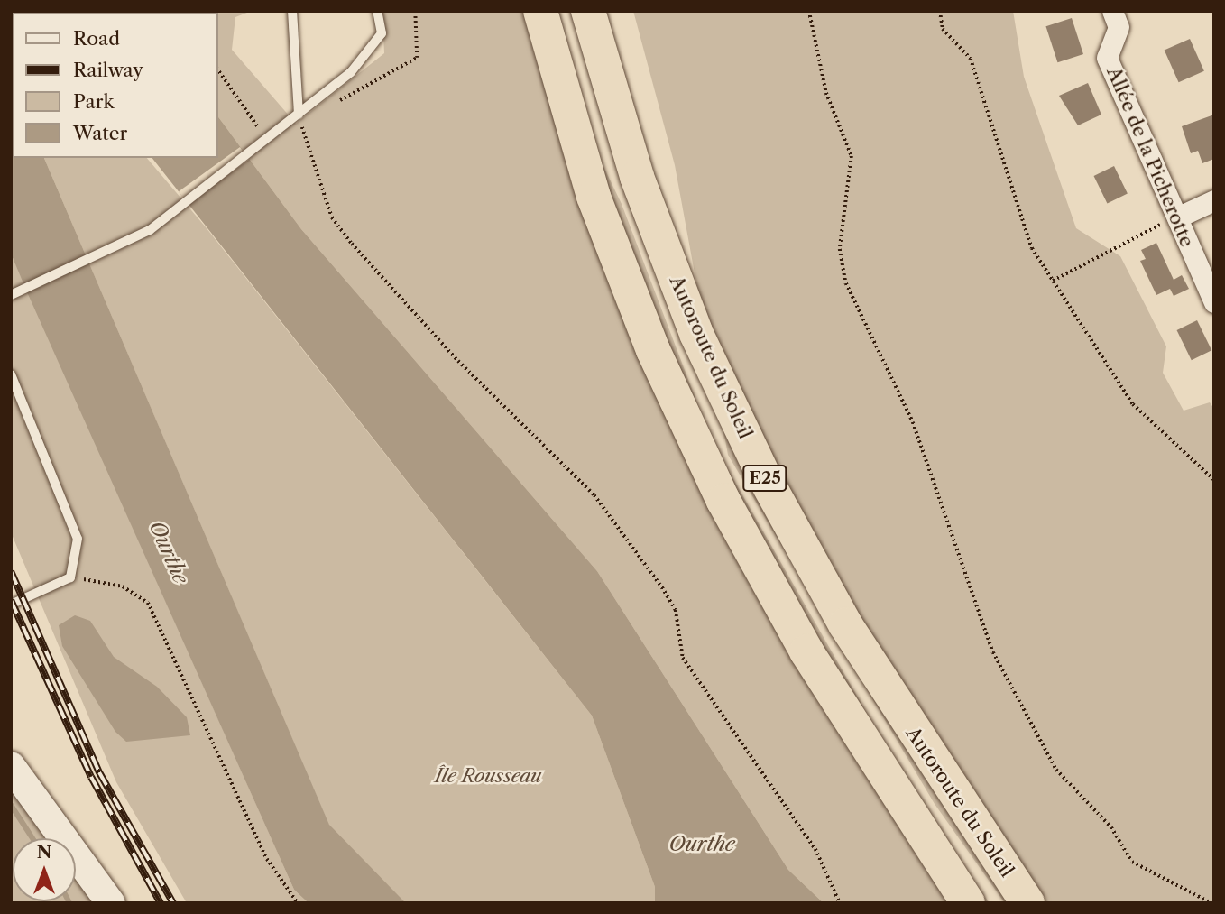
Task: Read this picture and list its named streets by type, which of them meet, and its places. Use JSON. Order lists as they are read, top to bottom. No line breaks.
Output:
{"streets":{"highway":["Autoroute du Soleil","E25"],"street":["Allée de la Picherotte"]},"water":["Ourthe"],"parks":["Île Rousseau"],"legend":["Road","Railway","Park","Water"],"north":"top"}
